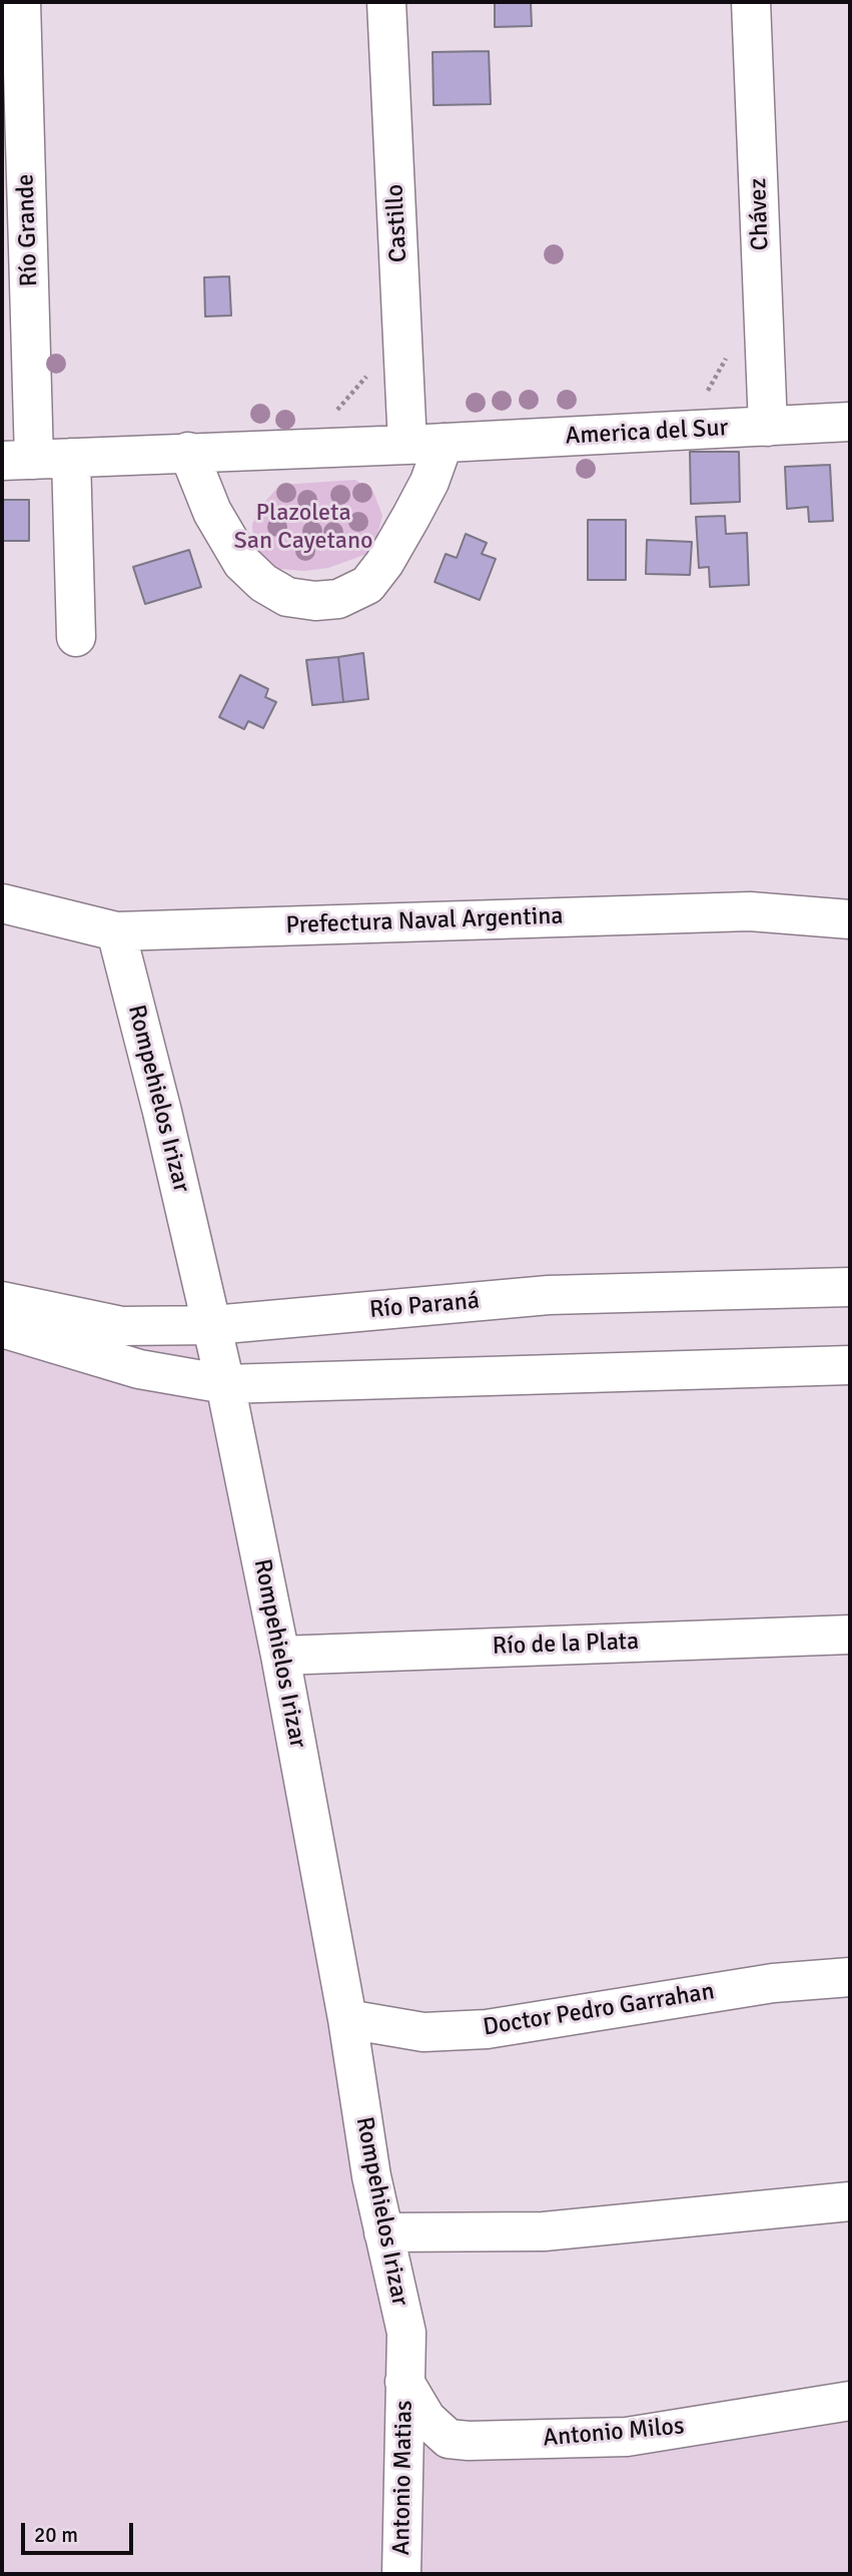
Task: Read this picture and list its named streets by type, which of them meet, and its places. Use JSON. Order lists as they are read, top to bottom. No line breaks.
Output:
{"streets":{"street":["Chávez","Castillo","Río Grande","America del Sur","Prefectura Naval Argentina","Rompehielos Irizar","Río Paraná","Río de la Plata","Doctor Pedro Garrahan","Antonio Milos","Antonio Matias"]},"crossings":[["Chávez","America del Sur"],["Castillo","America del Sur"],["Río Grande","America del Sur"],["Prefectura Naval Argentina","Rompehielos Irizar"],["Rompehielos Irizar","Río Paraná"],["Rompehielos Irizar","Río de la Plata"],["Rompehielos Irizar","Doctor Pedro Garrahan"],["Rompehielos Irizar","Antonio Milos"],["Rompehielos Irizar","Antonio Matias"],["Antonio Milos","Antonio Matias"]],"parks":["Plazoleta San Cayetano"],"scale_bar":"20 m"}
